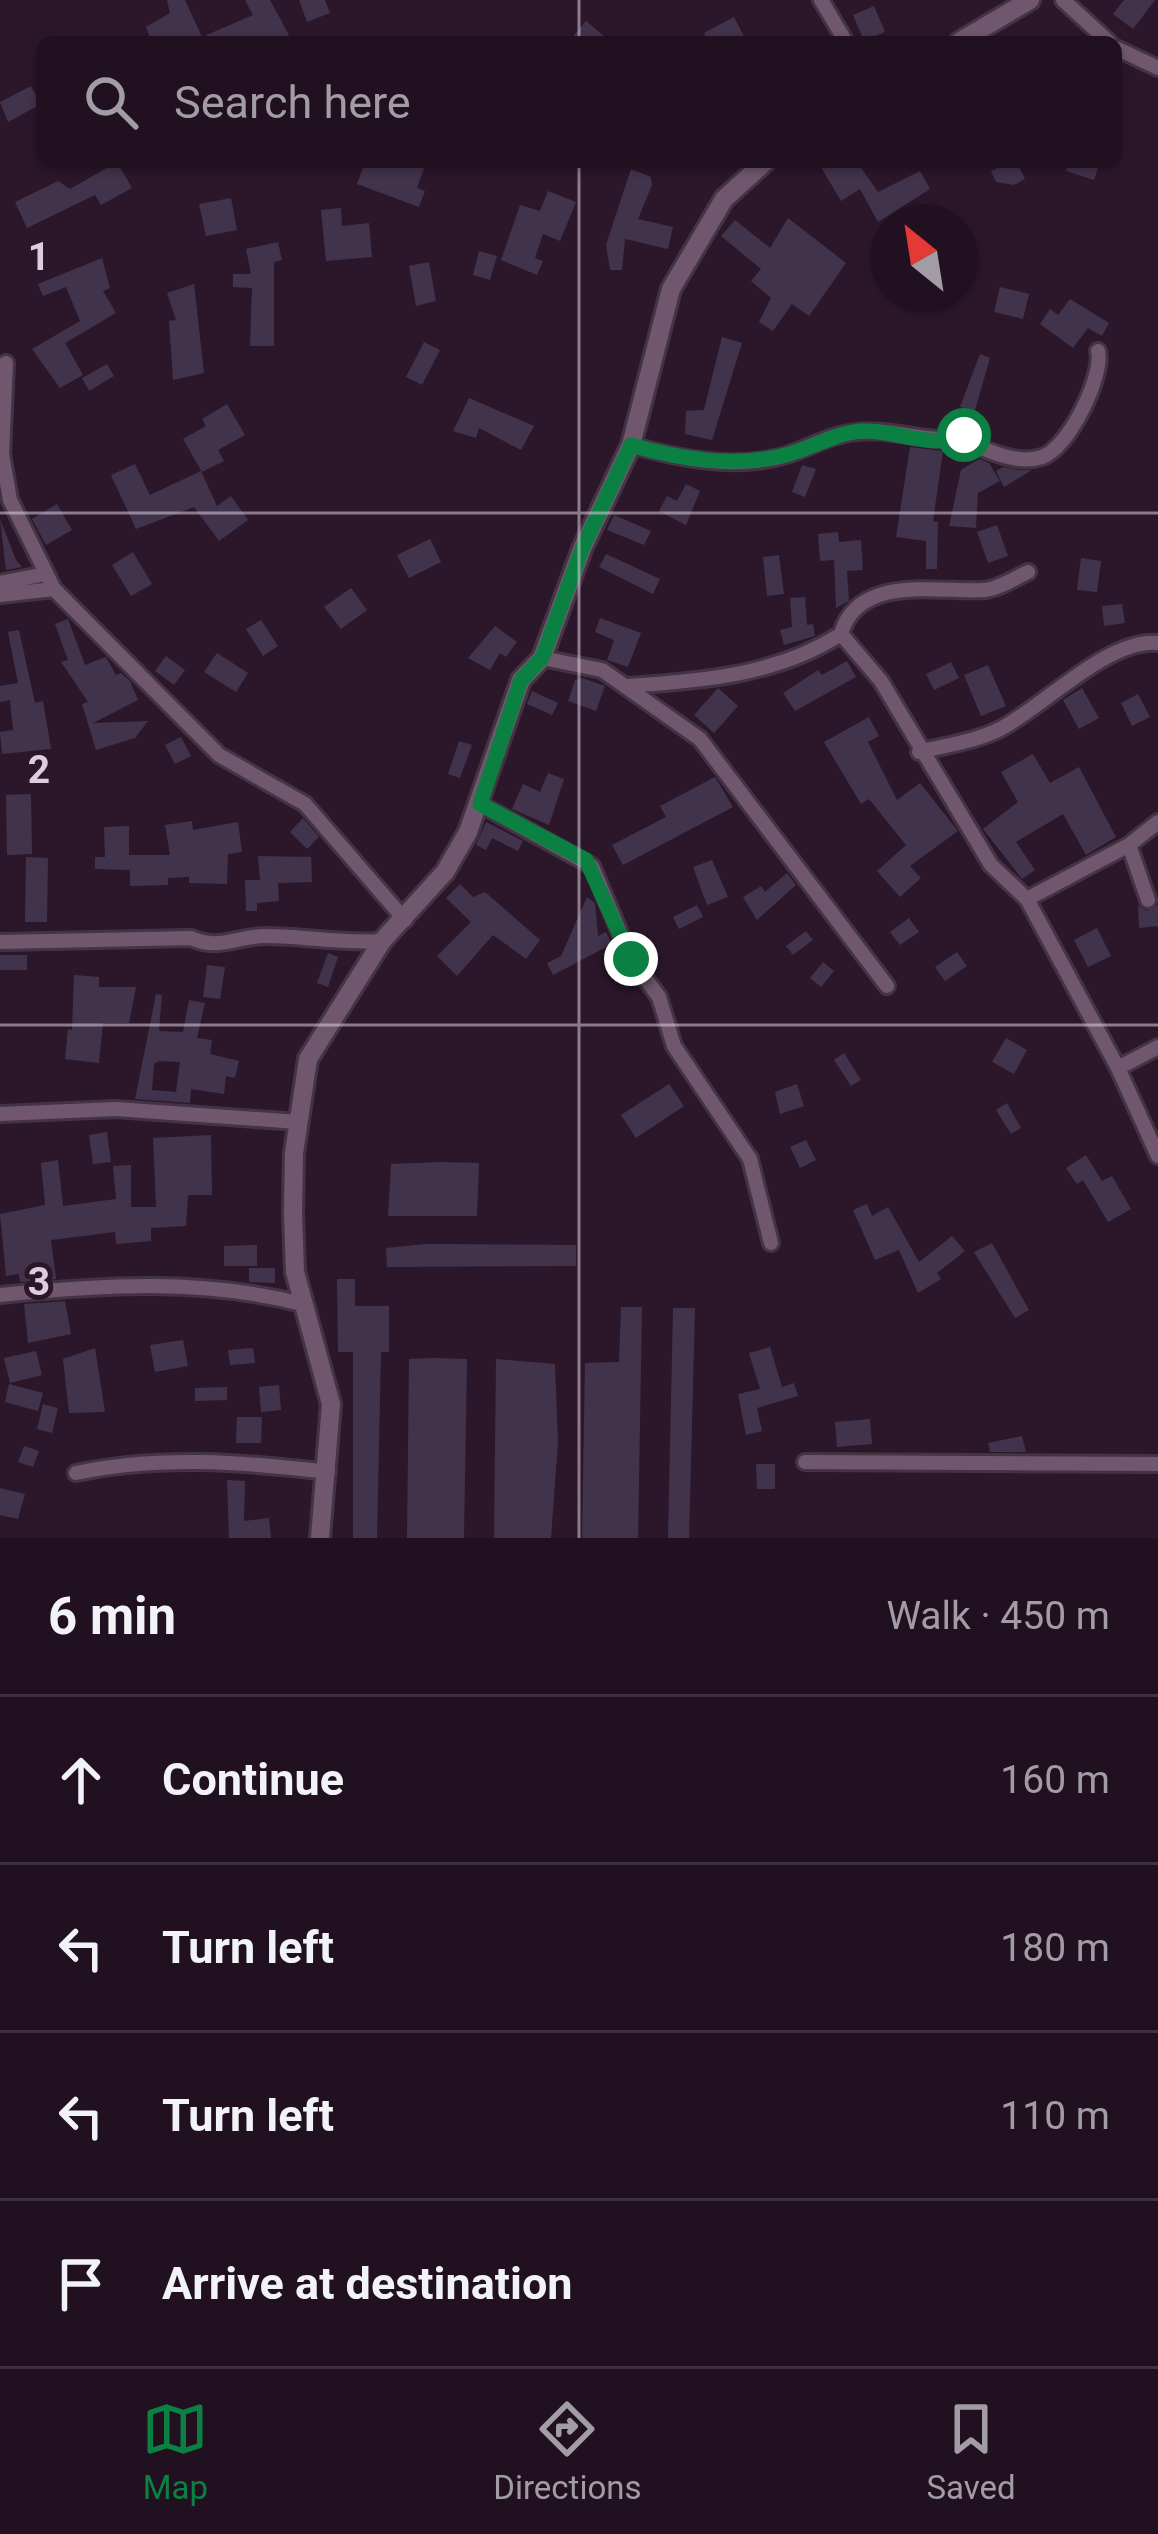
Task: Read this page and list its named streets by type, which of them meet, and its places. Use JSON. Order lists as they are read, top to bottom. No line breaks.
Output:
{"north":"top left","page":{"search":"Search here","heading":["6 min","Walk · 450 m"],"list":[["Continue","160 m"],["Turn left","180 m"],["Turn left","110 m"],"Arrive at destination"],"nav":["Map","Directions","Saved"]},"grid":{"rows":["1","2","3"]}}
